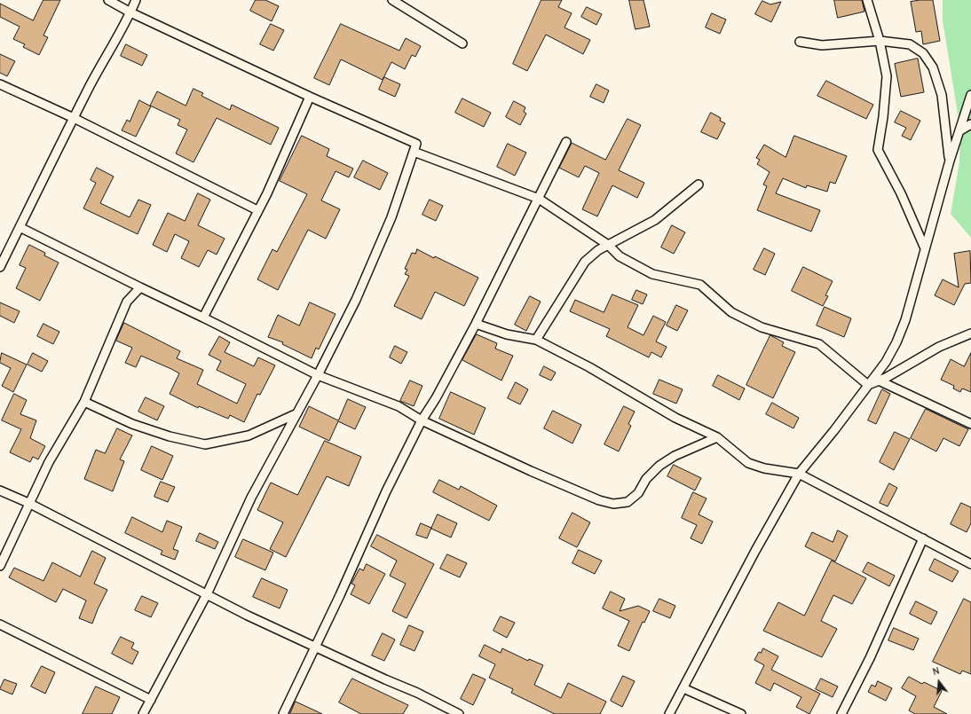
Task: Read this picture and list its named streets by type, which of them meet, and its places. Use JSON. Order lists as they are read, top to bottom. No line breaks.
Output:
{"north":"top"}
